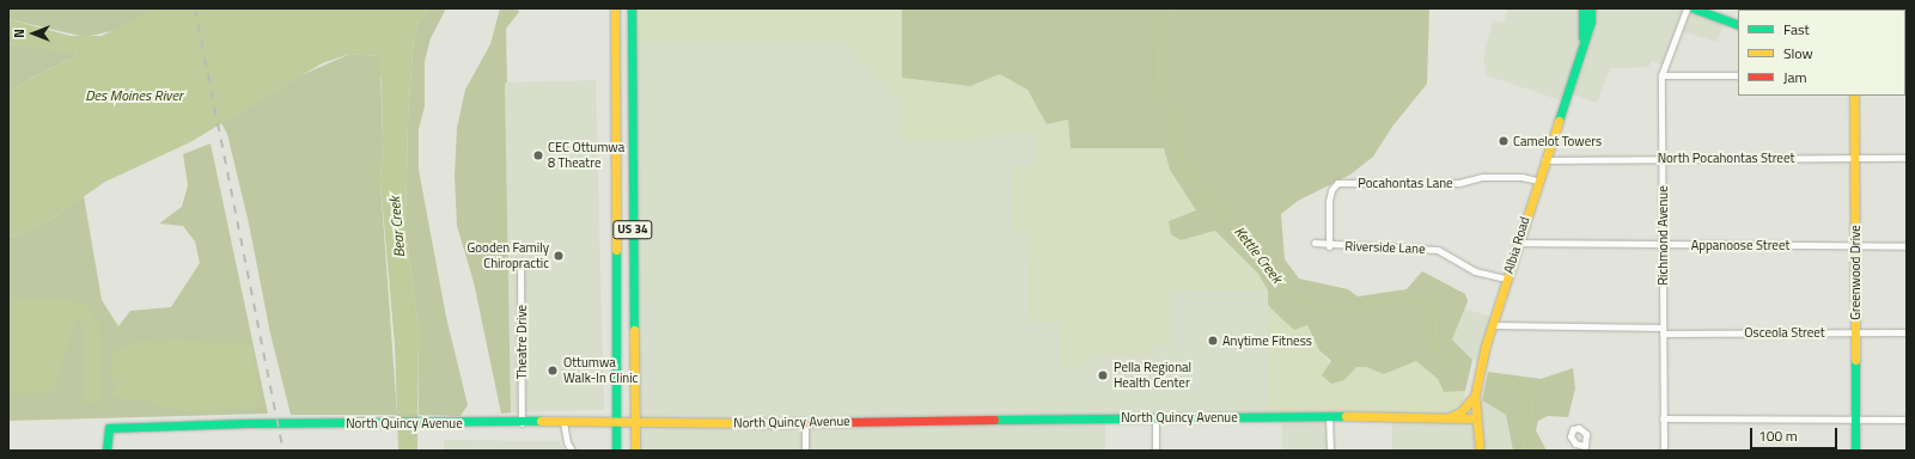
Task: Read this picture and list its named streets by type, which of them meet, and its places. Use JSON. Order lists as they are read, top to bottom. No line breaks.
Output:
{"streets":{"main road":["US 34","Albia Road","Greenwood Drive","North Quincy Avenue"],"street":["North Pocahontas Street","Pocahontas Lane","Richmond Avenue","Appanoose Street","Riverside Lane","Osceola Street","Theatre Drive"]},"crossings":[["North Pocahontas Street","Richmond Avenue"],["North Pocahontas Street","Albia Road"],["North Pocahontas Street","Greenwood Drive"],["Pocahontas Lane","Albia Road"],["Pocahontas Lane","Riverside Lane"],["US 34","North Quincy Avenue"],["Richmond Avenue","Appanoose Street"],["Richmond Avenue","Osceola Street"],["Albia Road","Appanoose Street"],["Albia Road","Riverside Lane"],["Albia Road","Osceola Street"],["Albia Road","North Quincy Avenue"],["Appanoose Street","Greenwood Drive"],["Greenwood Drive","Osceola Street"],["Theatre Drive","North Quincy Avenue"]],"water":["Des Moines River","Bear Creek","Kettle Creek"],"places":["Camelot Towers","CEC Ottumwa 8 Theatre","Gooden Family Chiropractic","Anytime Fitness","Ottumwa Walk-In Clinic","Pella Regional Health Center"],"legend":["Fast","Slow","Jam"],"scale_bar":"100 m","north":"left"}
